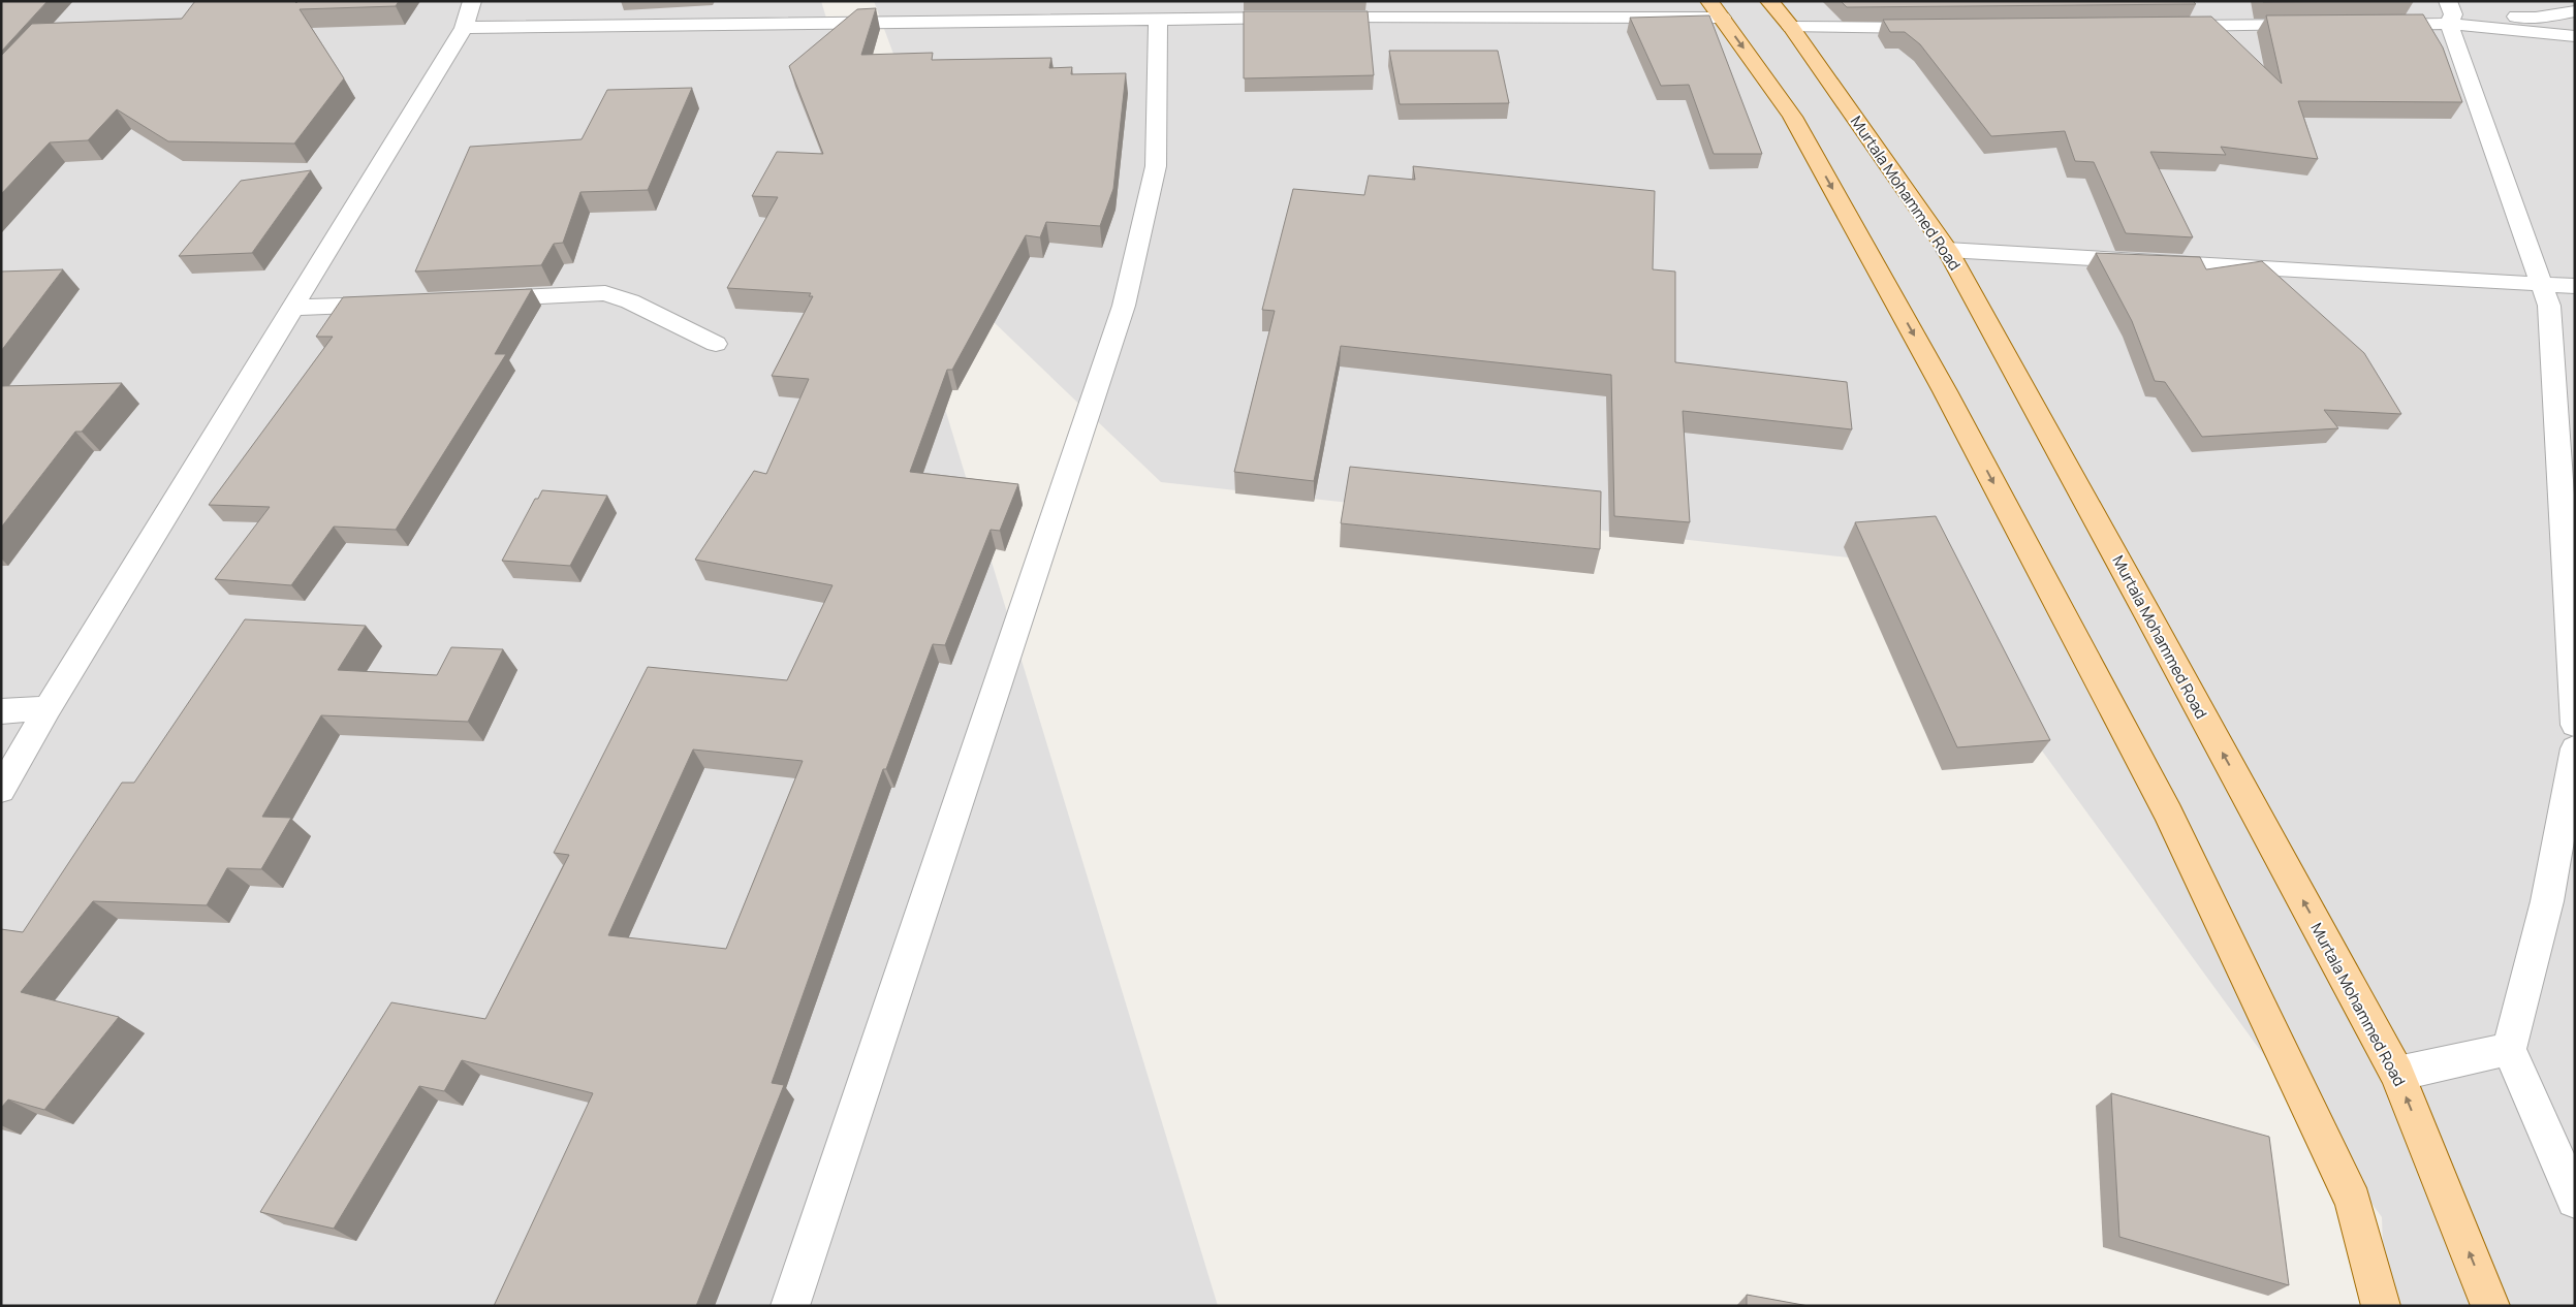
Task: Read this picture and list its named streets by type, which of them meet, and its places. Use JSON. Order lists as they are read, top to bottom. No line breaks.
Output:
{"streets":{"main road":["Murtala Mohammed Road"]}}
